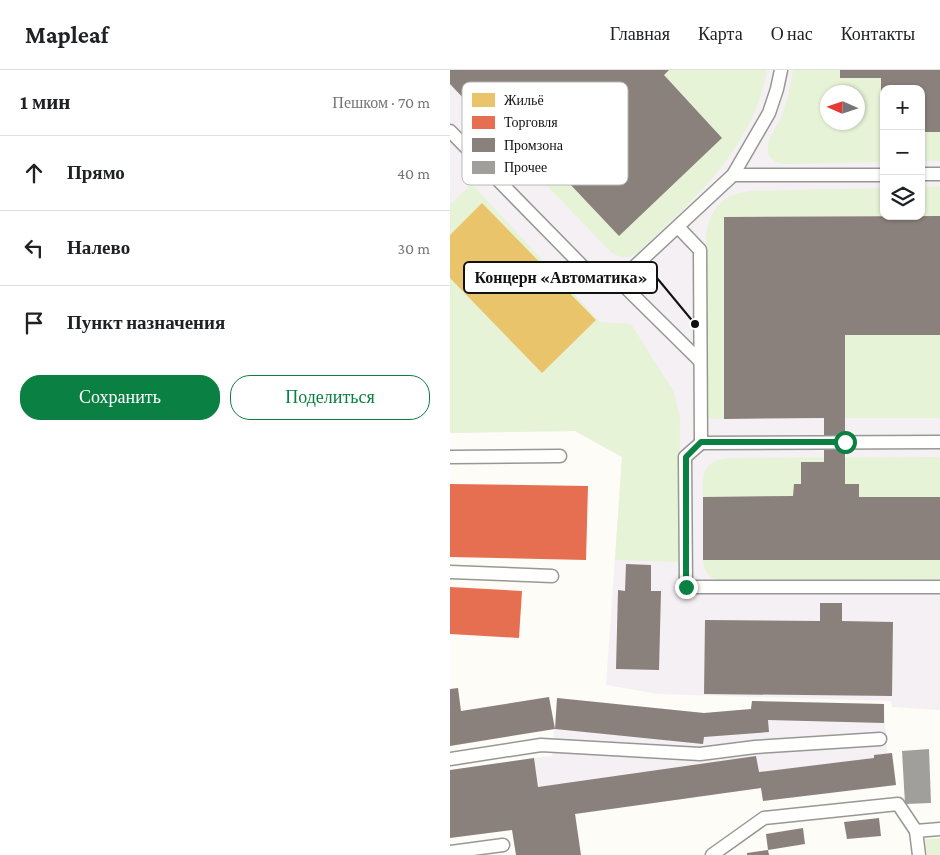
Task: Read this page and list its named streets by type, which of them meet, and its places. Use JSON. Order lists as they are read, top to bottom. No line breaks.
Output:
{"places":["Концерн «Автоматика»"],"legend":["Жильё","Торговля","Промзона","Прочее"],"north":"left","page":{"header":"Mapleaf","nav":["Главная","Карта","О нас","Контакты"],"heading":["1 мин","Пешком · 70 m"],"map_buttons":["+","−"],"list":[["Прямо","40 m"],["Налево","30 m"],"Пункт назначения"],"buttons":["Сохранить","Поделиться"]}}
